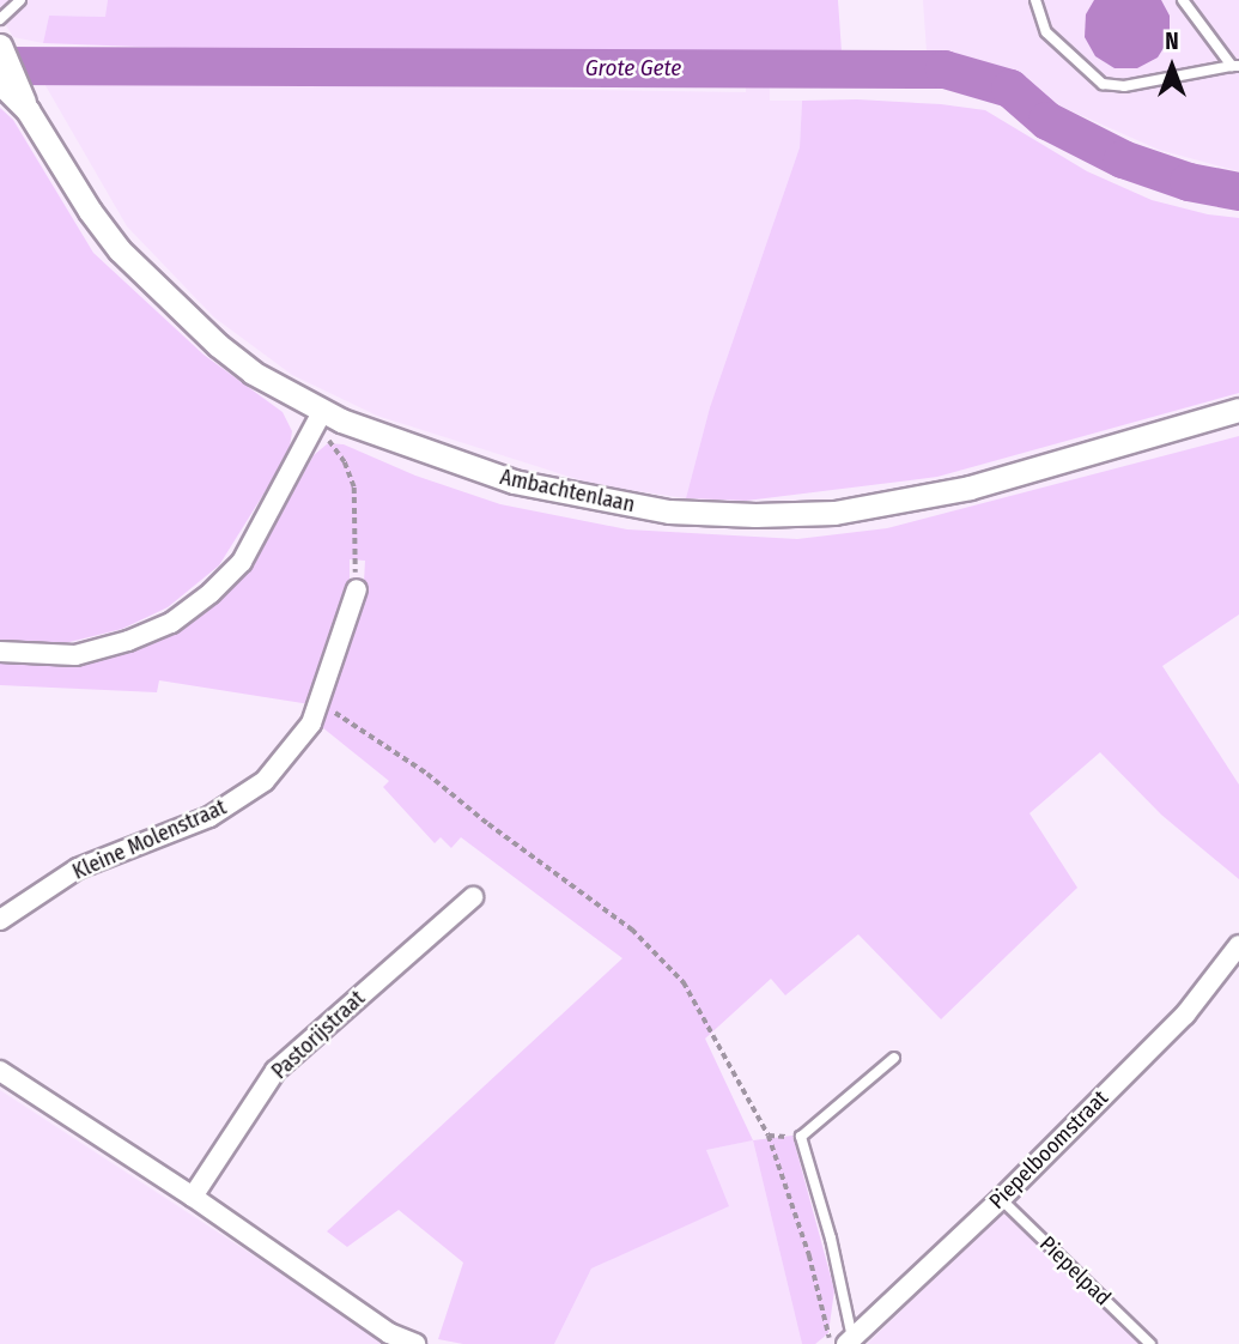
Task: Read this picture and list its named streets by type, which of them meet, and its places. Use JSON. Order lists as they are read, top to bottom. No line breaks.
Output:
{"streets":{"street":["Ambachtenlaan","Kleine Molenstraat","Pastorijstraat","Piepelboomstraat"],"lane":["Piepelpad"]},"crossings":[["Piepelboomstraat","Piepelpad"]],"water":["Grote Gete"],"north":"top"}
